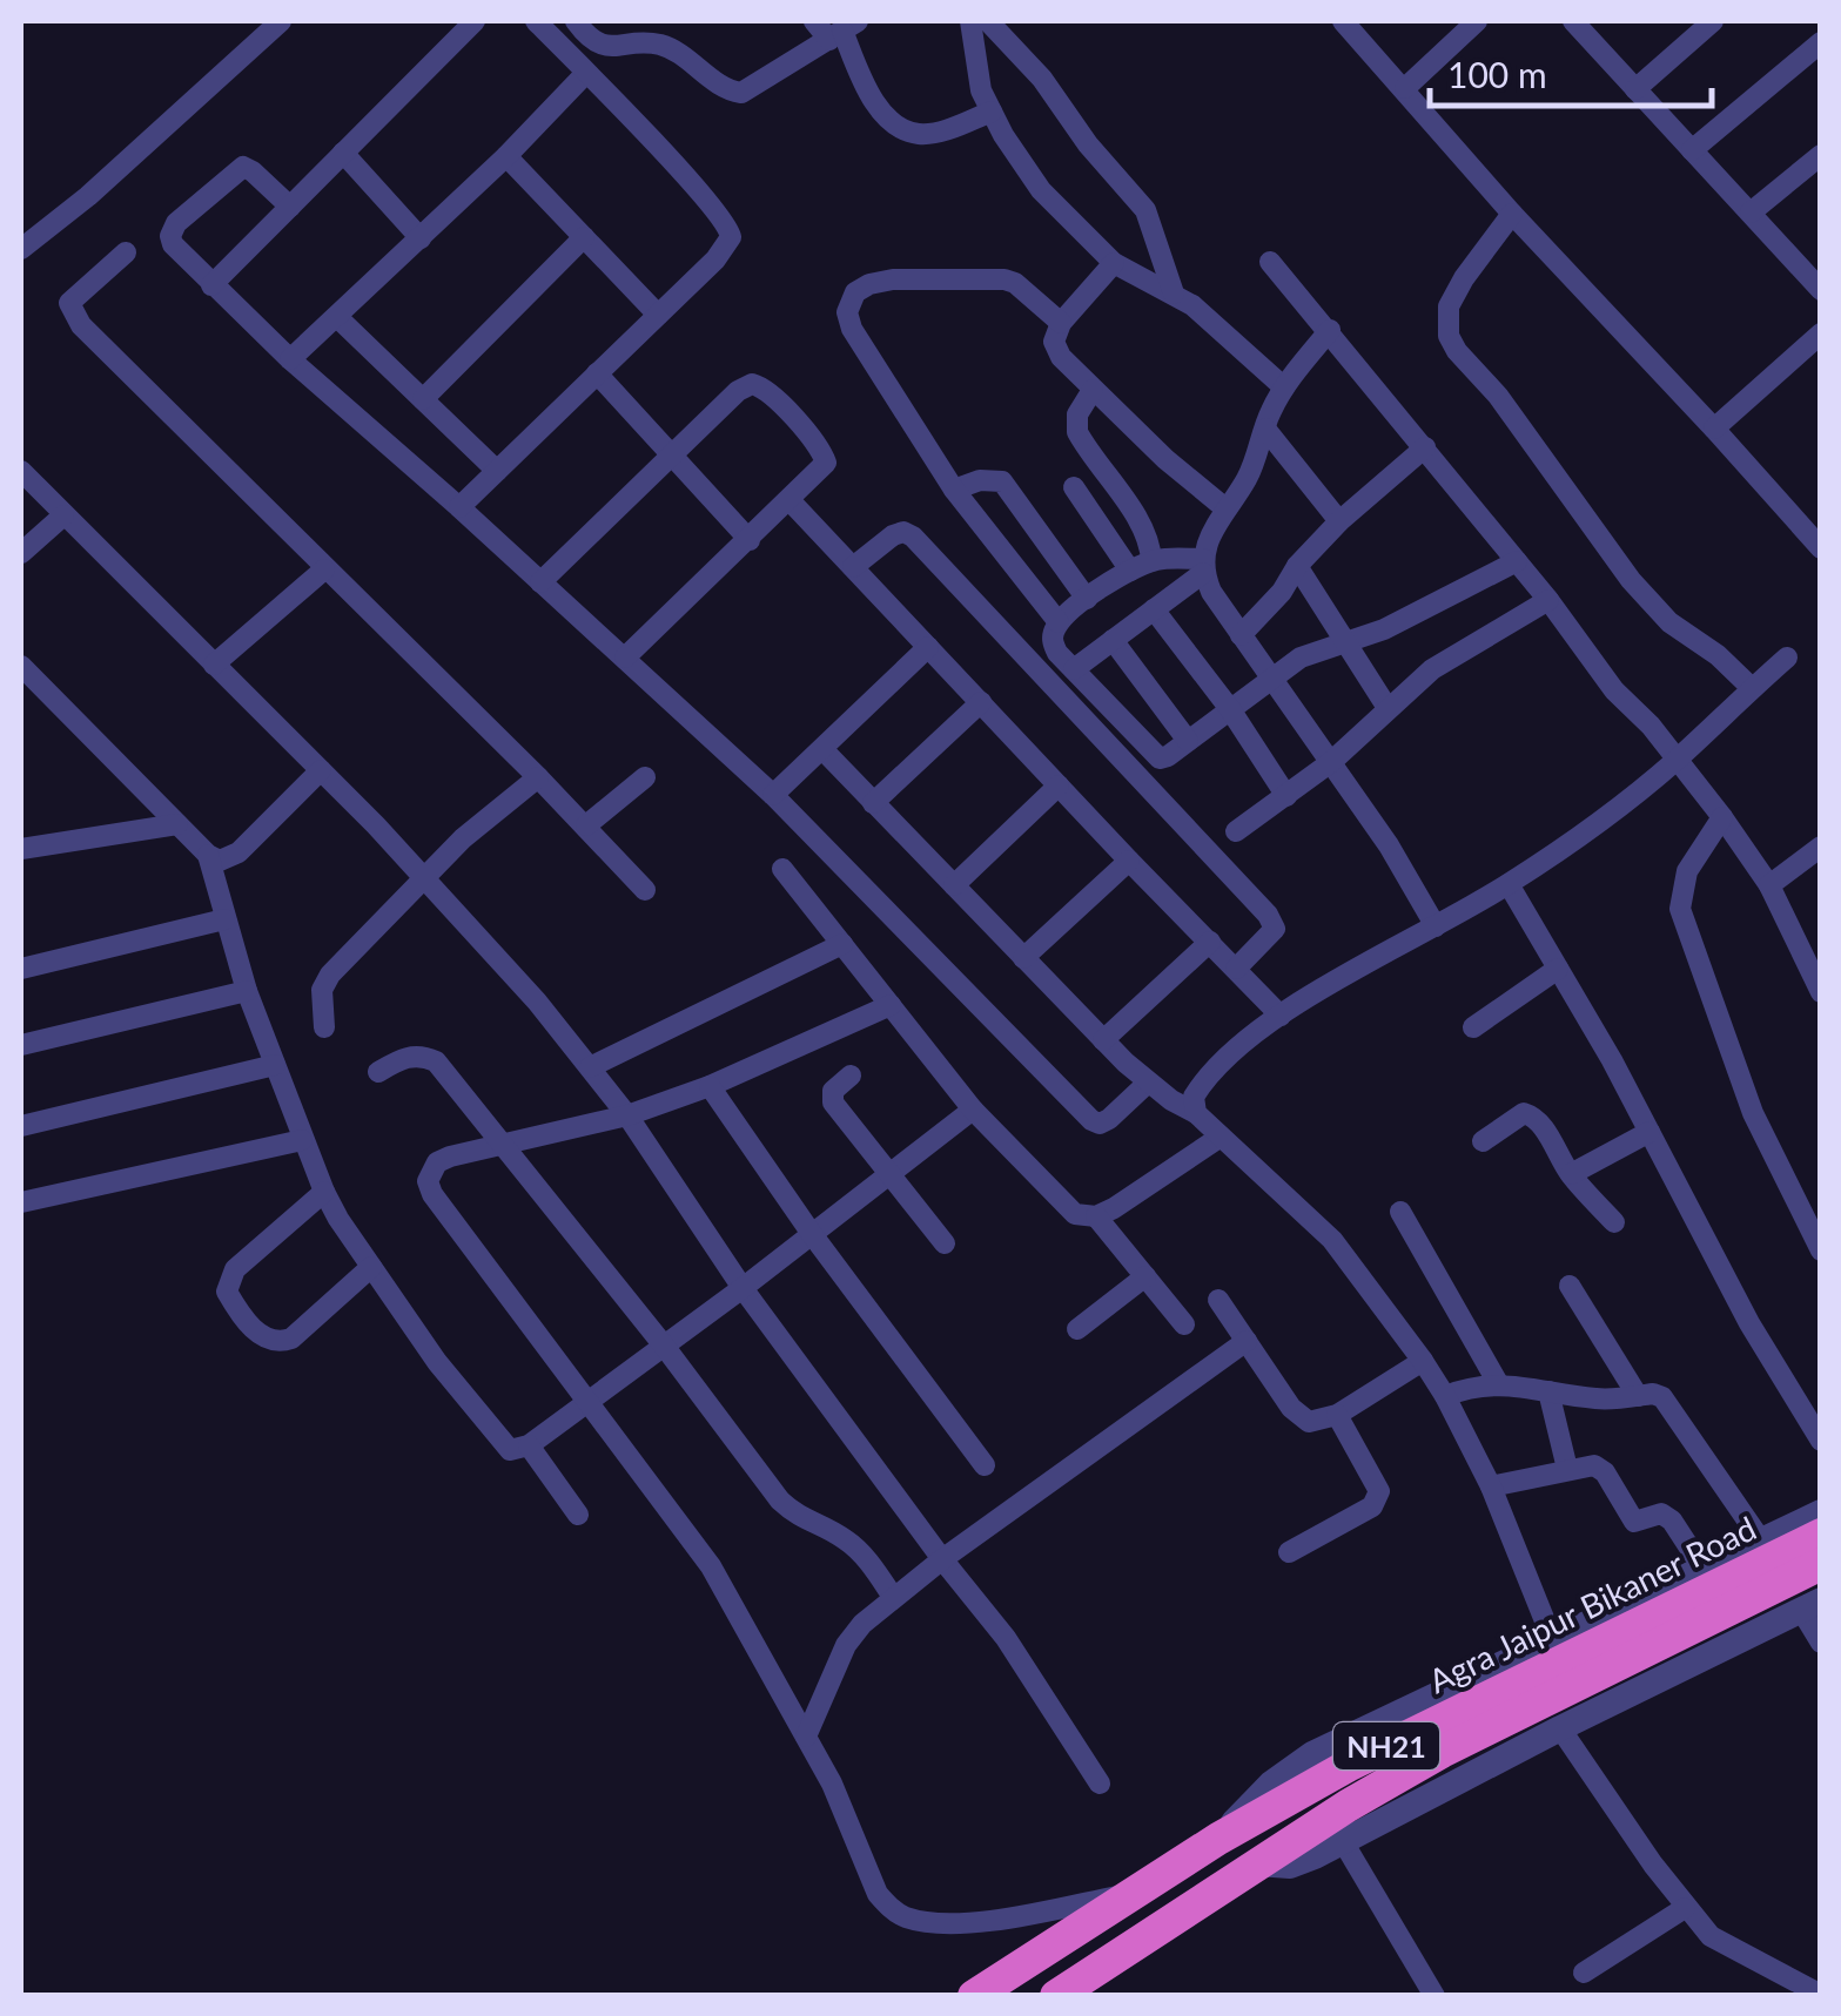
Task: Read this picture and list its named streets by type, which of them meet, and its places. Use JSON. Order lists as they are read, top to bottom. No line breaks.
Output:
{"streets":{"highway":["Agra Jaipur Bikaner Road","NH21"]},"scale_bar":"100 m"}
